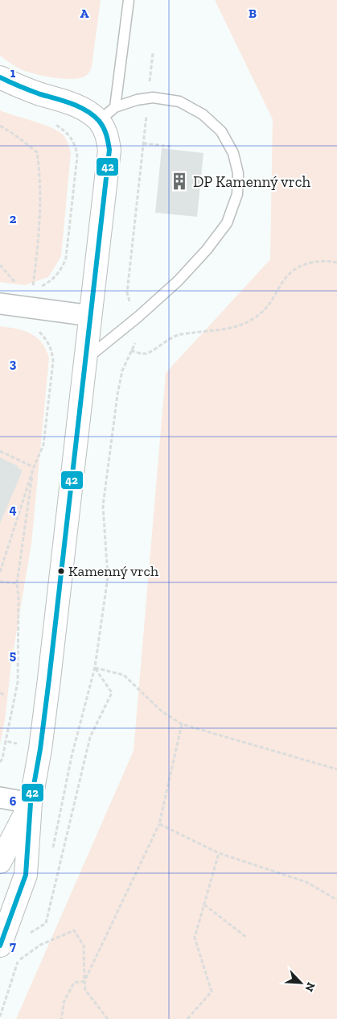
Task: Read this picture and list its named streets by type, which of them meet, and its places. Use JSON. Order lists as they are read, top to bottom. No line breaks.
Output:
{"places":{"building":["DP Kamenný vrch"],"other":["Kamenný vrch"]},"lines":["transit line 42"],"north":"bottom right","grid":{"columns":["A","B"],"rows":["1","2","3","4","5","6","7"]}}
